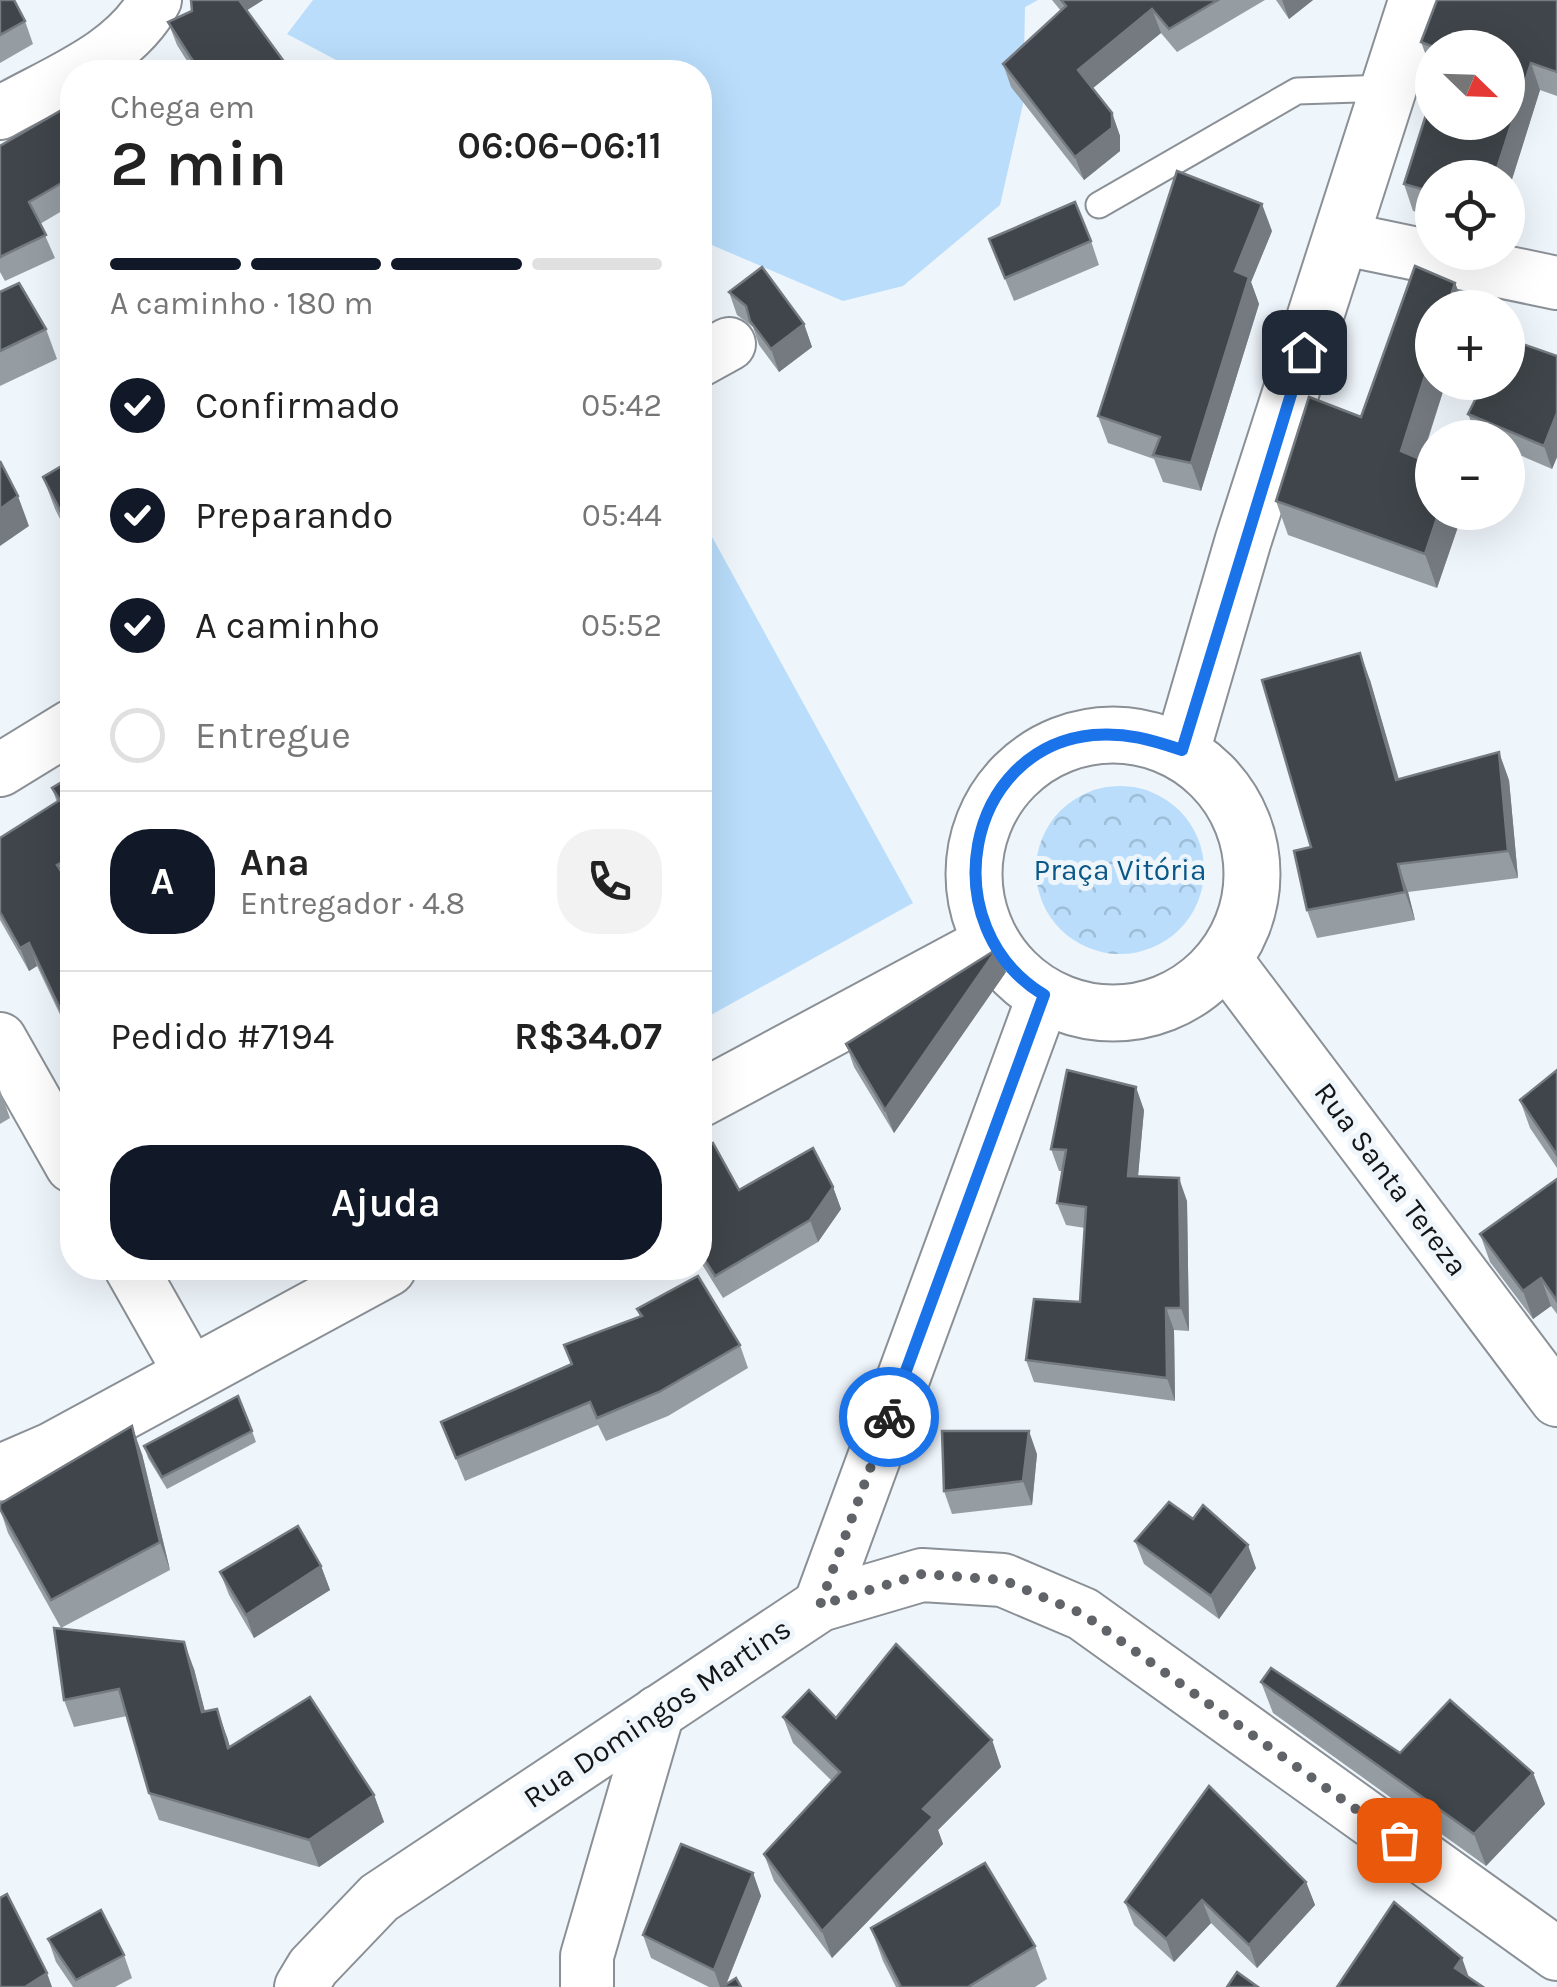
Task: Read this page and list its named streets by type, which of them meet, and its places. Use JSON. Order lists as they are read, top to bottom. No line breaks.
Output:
{"streets":{"street":["Rua Santa Tereza","Rua Domingos Martins"]},"parks":["Praça Vitória"],"north":"bottom right","page":{"map_buttons":["+","−"],"heading":["2 min","Chega em","06:06–06:11"],"panel":["Ana","Entregador · 4.8","Pedido #7194","R$34.07"],"bar":"A caminho · 180 m","list":[["Confirmado","05:42"],["Preparando","05:44"],["A caminho","05:52"],"Entregue"],"round":"A","buttons":"Ajuda"}}
